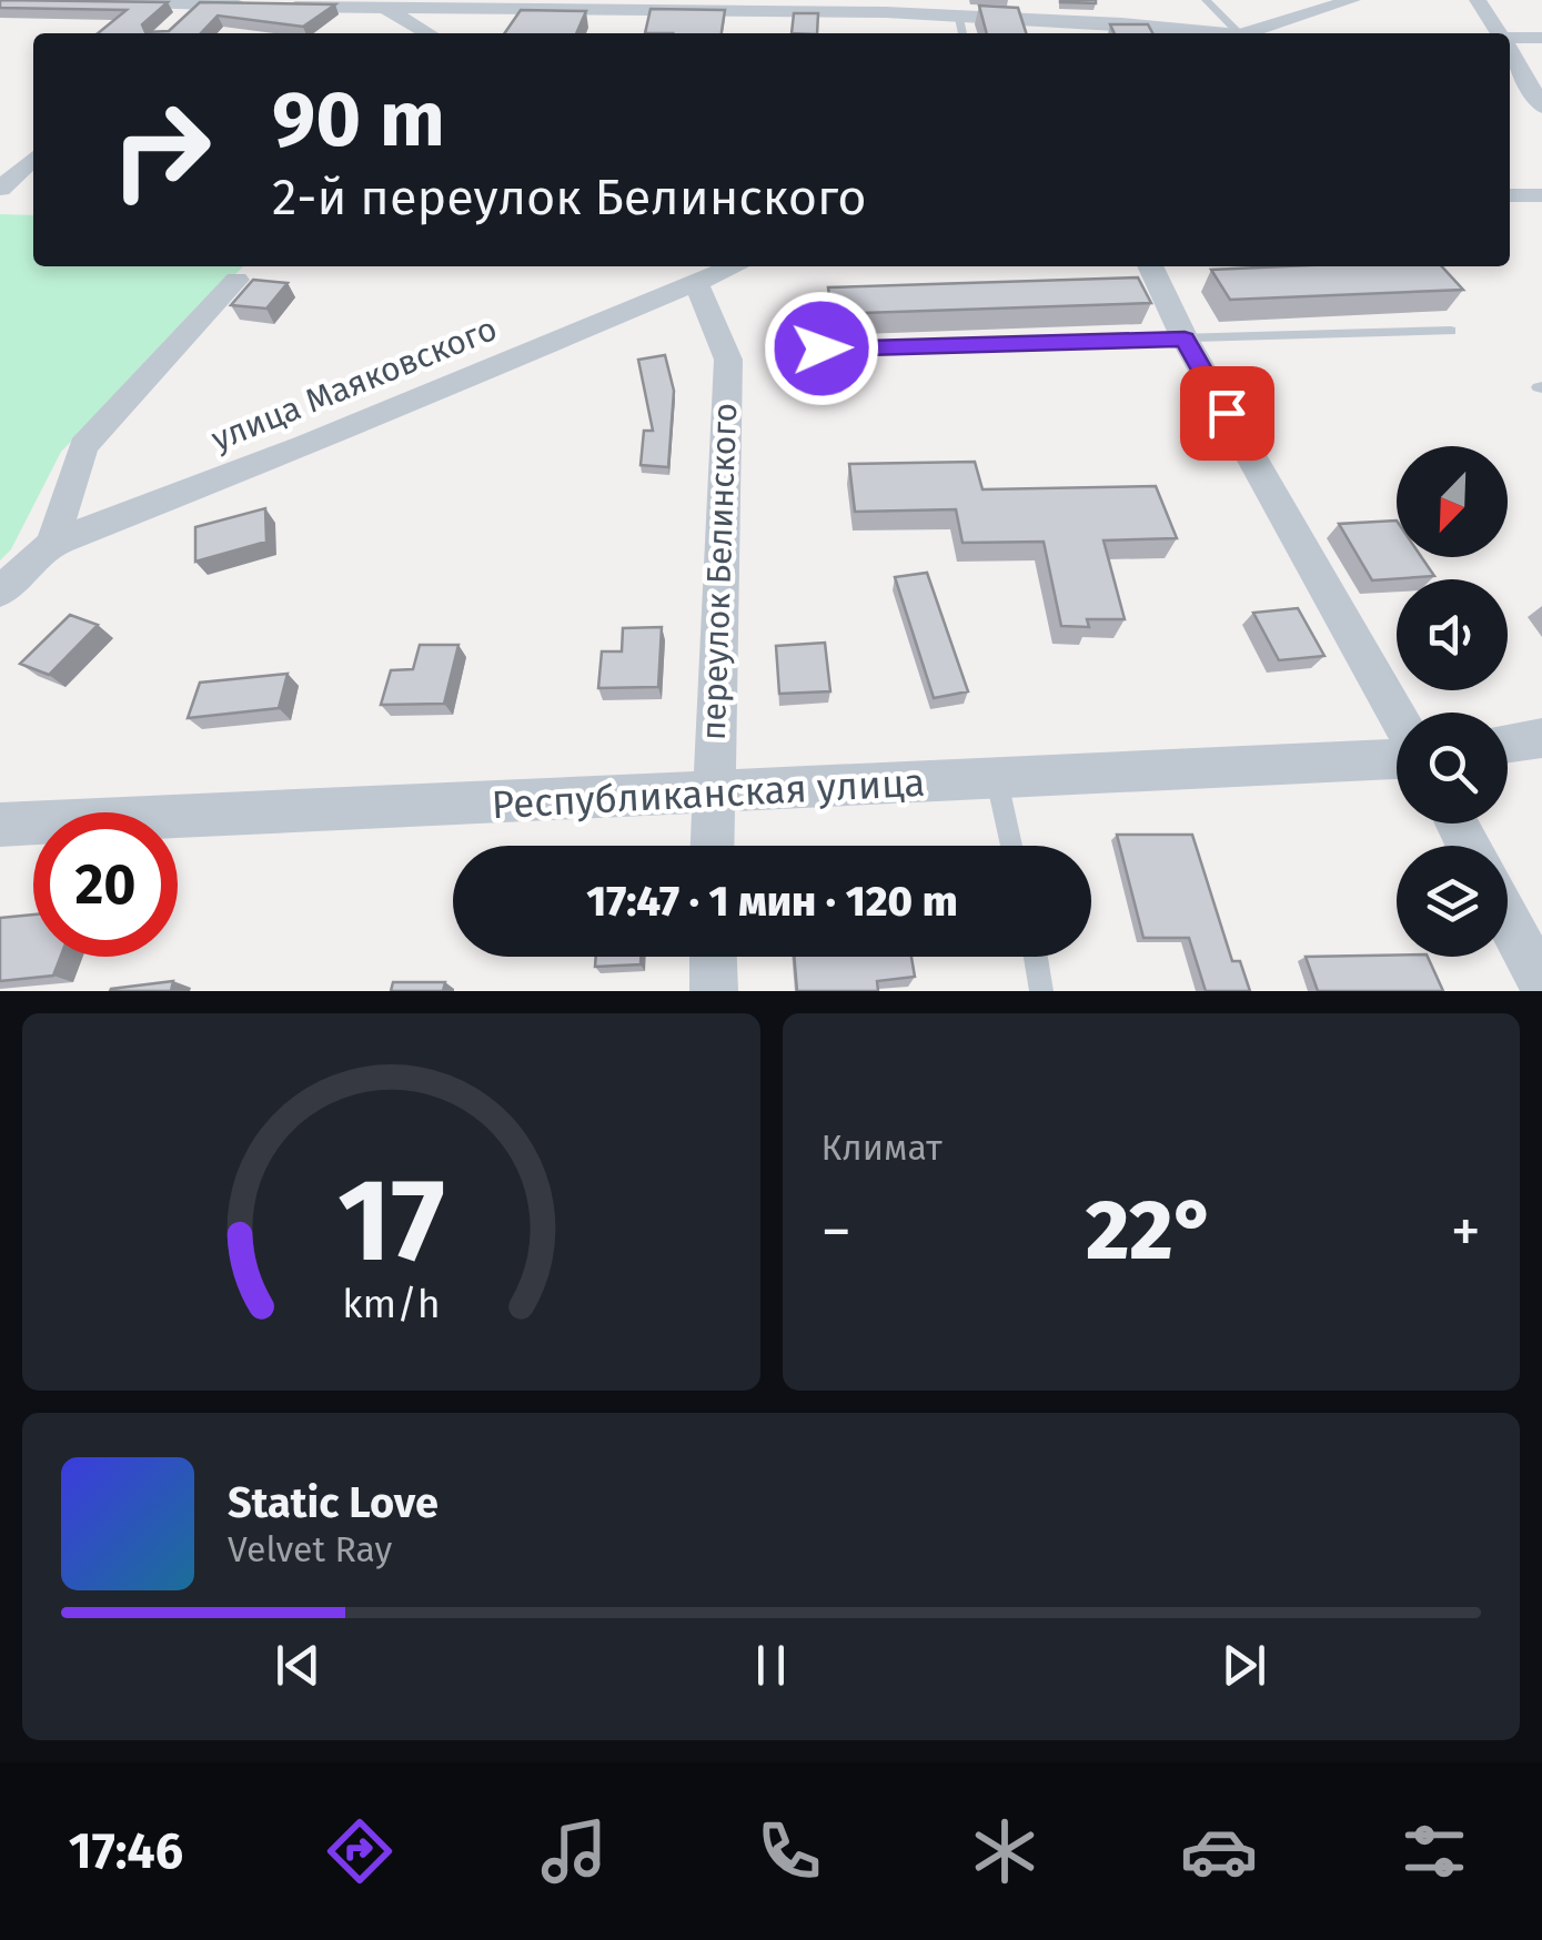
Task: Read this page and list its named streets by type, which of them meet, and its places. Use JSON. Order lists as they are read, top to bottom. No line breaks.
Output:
{"streets":{"street":["улица Маяковского","переулок Белинского","Республиканская улица"]},"crossings":[["улица Маяковского","переулок Белинского"],["переулок Белинского","Республиканская улица"]],"north":"bottom left","page":{"turn":["90 m","2-й переулок Белинского"],"limit":"20","trip":"17:47 · 1 мин · 120 m","tile":"Климат","heat":["−","22°","+"],"song":["Static Love","Velvet Ray"],"tabs":"17:46","gauge":["17","km/h"]}}
